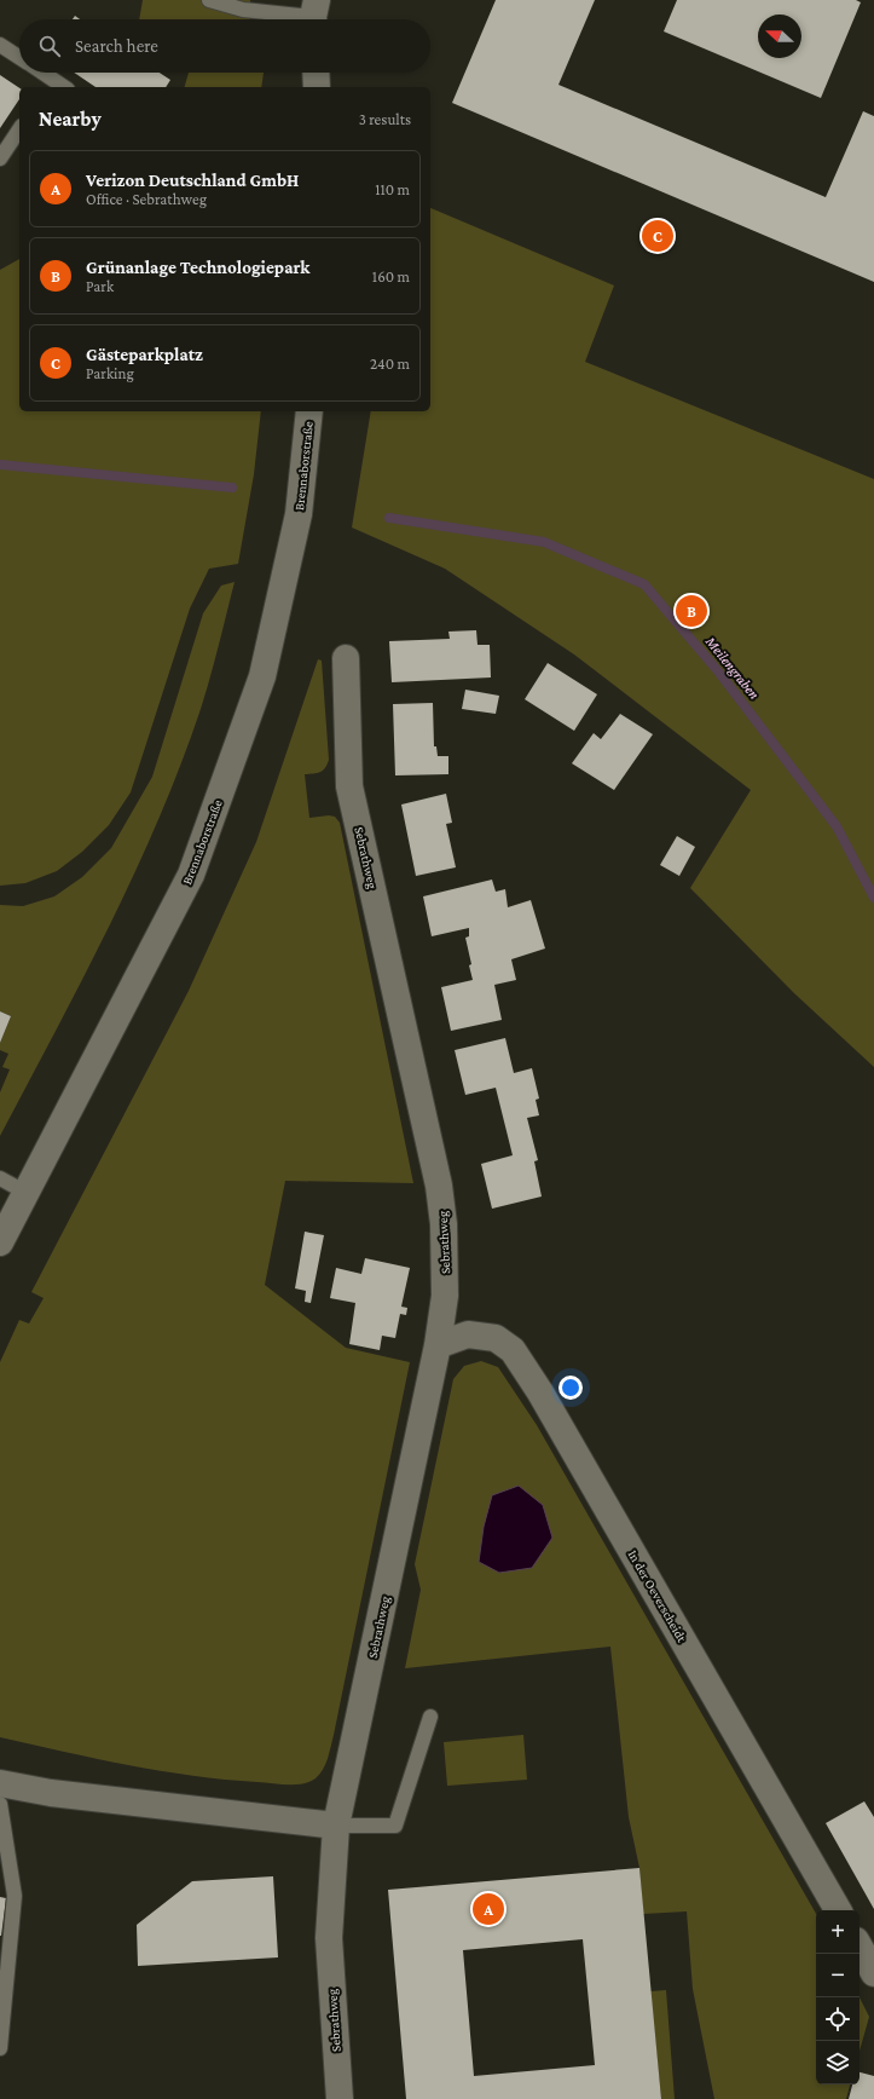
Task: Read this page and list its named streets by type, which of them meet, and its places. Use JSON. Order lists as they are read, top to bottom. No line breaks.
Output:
{"streets":{"street":["Brennaborstraße","Sebrathweg","In der Oeverscheidt"]},"crossings":[["Sebrathweg","In der Oeverscheidt"]],"water":["Meilengraben"],"north":"left","page":{"search":"Search here","heading":["Nearby","3 results"],"list":[{"mark":"A","name":"Verizon Deutschland GmbH","note":"Office · Sebrathweg","value":"110 m"},{"mark":"B","name":"Grünanlage Technologiepark","note":"Park","value":"160 m"},{"mark":"C","name":"Gästeparkplatz","note":"Parking","value":"240 m"}],"pins":["C","B","A"],"map_buttons":["+","−"]}}
